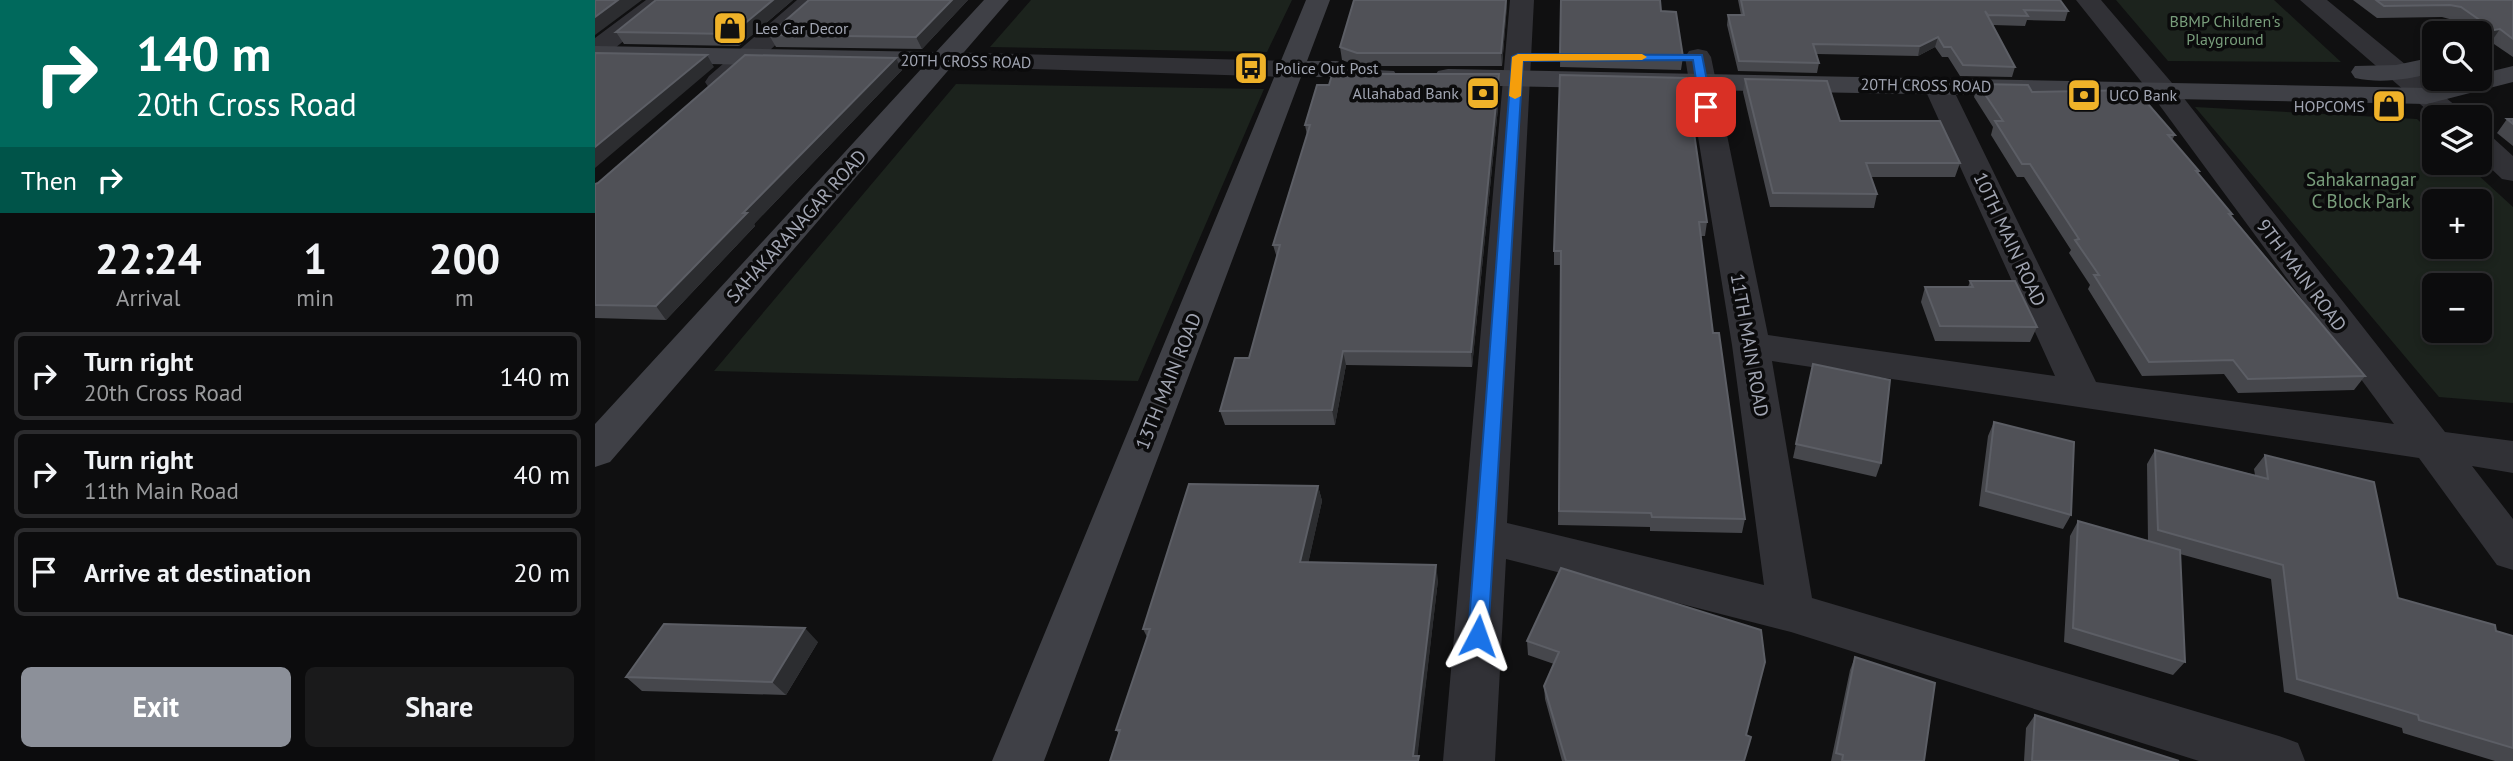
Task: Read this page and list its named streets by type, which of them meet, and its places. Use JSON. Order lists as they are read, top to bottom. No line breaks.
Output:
{"streets":{"street":["20TH CROSS ROAD","SAHAKARANAGAR ROAD","10TH MAIN ROAD","9TH MAIN ROAD","11TH MAIN ROAD","13TH MAIN ROAD"]},"crossings":[["20TH CROSS ROAD","SAHAKARANAGAR ROAD"],["20TH CROSS ROAD","10TH MAIN ROAD"],["20TH CROSS ROAD","9TH MAIN ROAD"],["20TH CROSS ROAD","11TH MAIN ROAD"],["20TH CROSS ROAD","13TH MAIN ROAD"]],"parks":["BBMP Children's Playground","Sahakarnagar C Block Park"],"places":{"shop":["Lee Car Decor","HOPCOMS"],"bus stop":["Police Out Post"],"bank":["Allahabad Bank","UCO Bank"]},"page":{"turn":["140 m","20th Cross Road"],"map_buttons":["+","−"],"then":"Then","eta":["22:24","Arrival","1","min","200","m"],"list":[{"name":"Turn right","note":"20th Cross Road","value":"140 m"},{"name":"Turn right","note":"11th Main Road","value":"40 m"},{"name":"Arrive at destination","value":"20 m"}],"buttons":["Exit","Share"]}}
